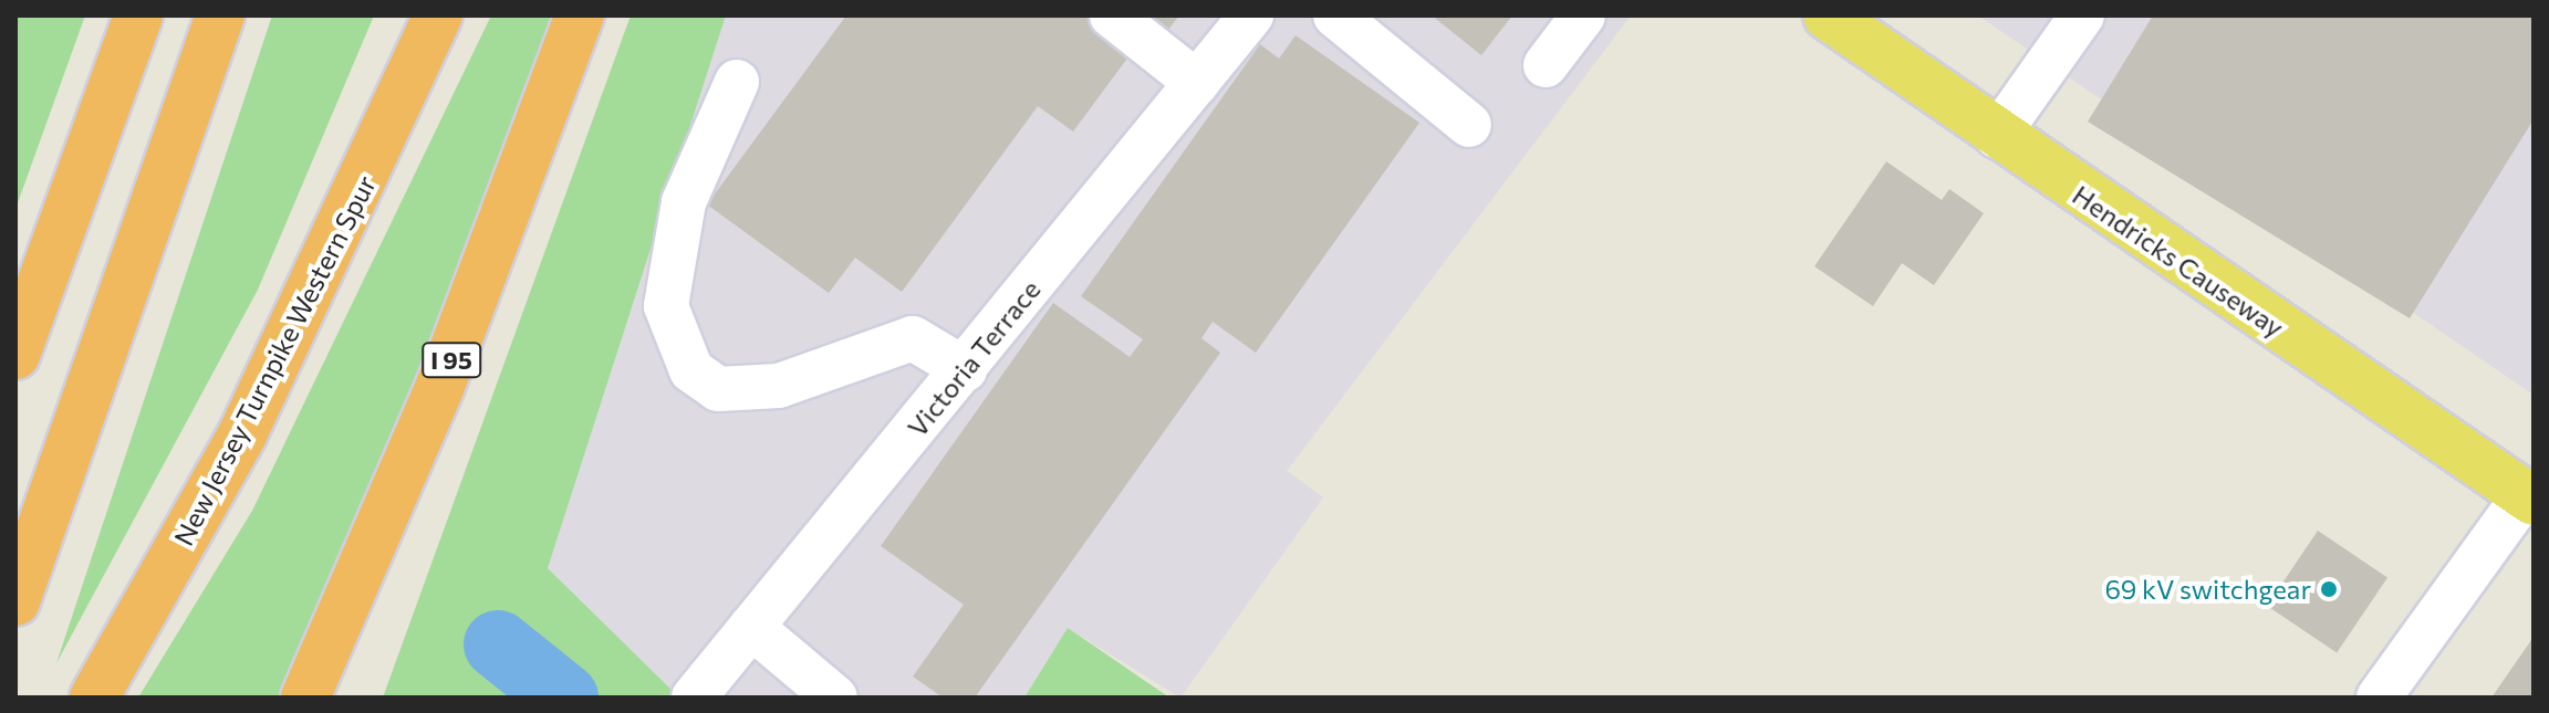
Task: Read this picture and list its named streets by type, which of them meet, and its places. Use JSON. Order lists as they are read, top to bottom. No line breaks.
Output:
{"streets":{"highway":["New Jersey Turnpike Western Spur","I 95"],"main road":["Hendricks Causeway"],"street":["Victoria Terrace"]},"places":["69 kV switchgear"]}
